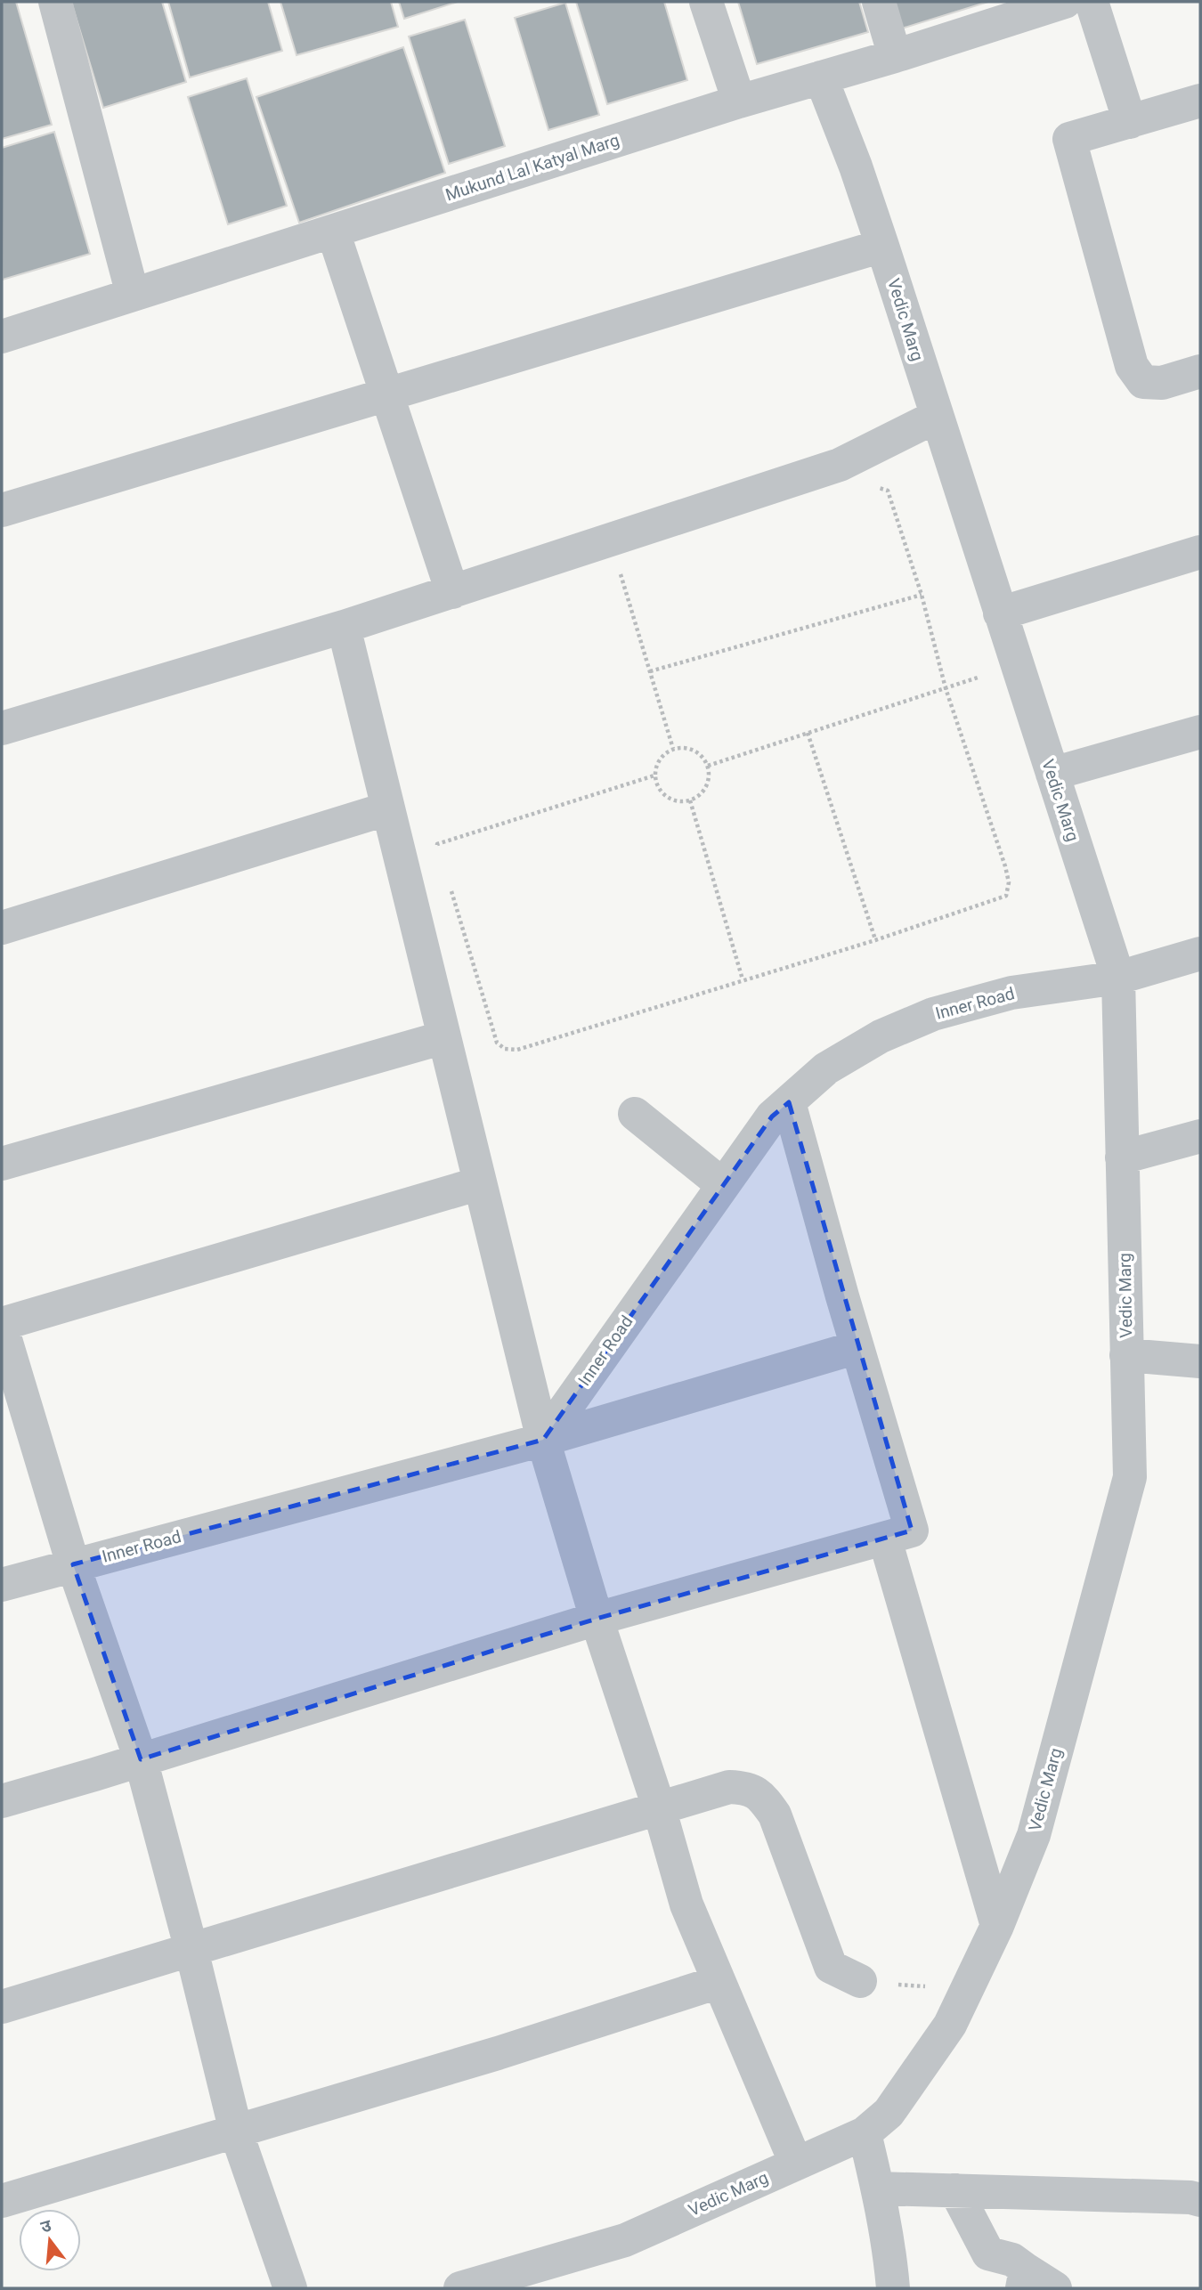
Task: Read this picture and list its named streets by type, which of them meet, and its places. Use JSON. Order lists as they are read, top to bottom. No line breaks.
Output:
{"streets":{"street":["Mukund Lal Katyal Marg","Vedic Marg","Inner Road"]},"crossings":[["Mukund Lal Katyal Marg","Vedic Marg"],["Vedic Marg","Inner Road"]],"north":"top"}
